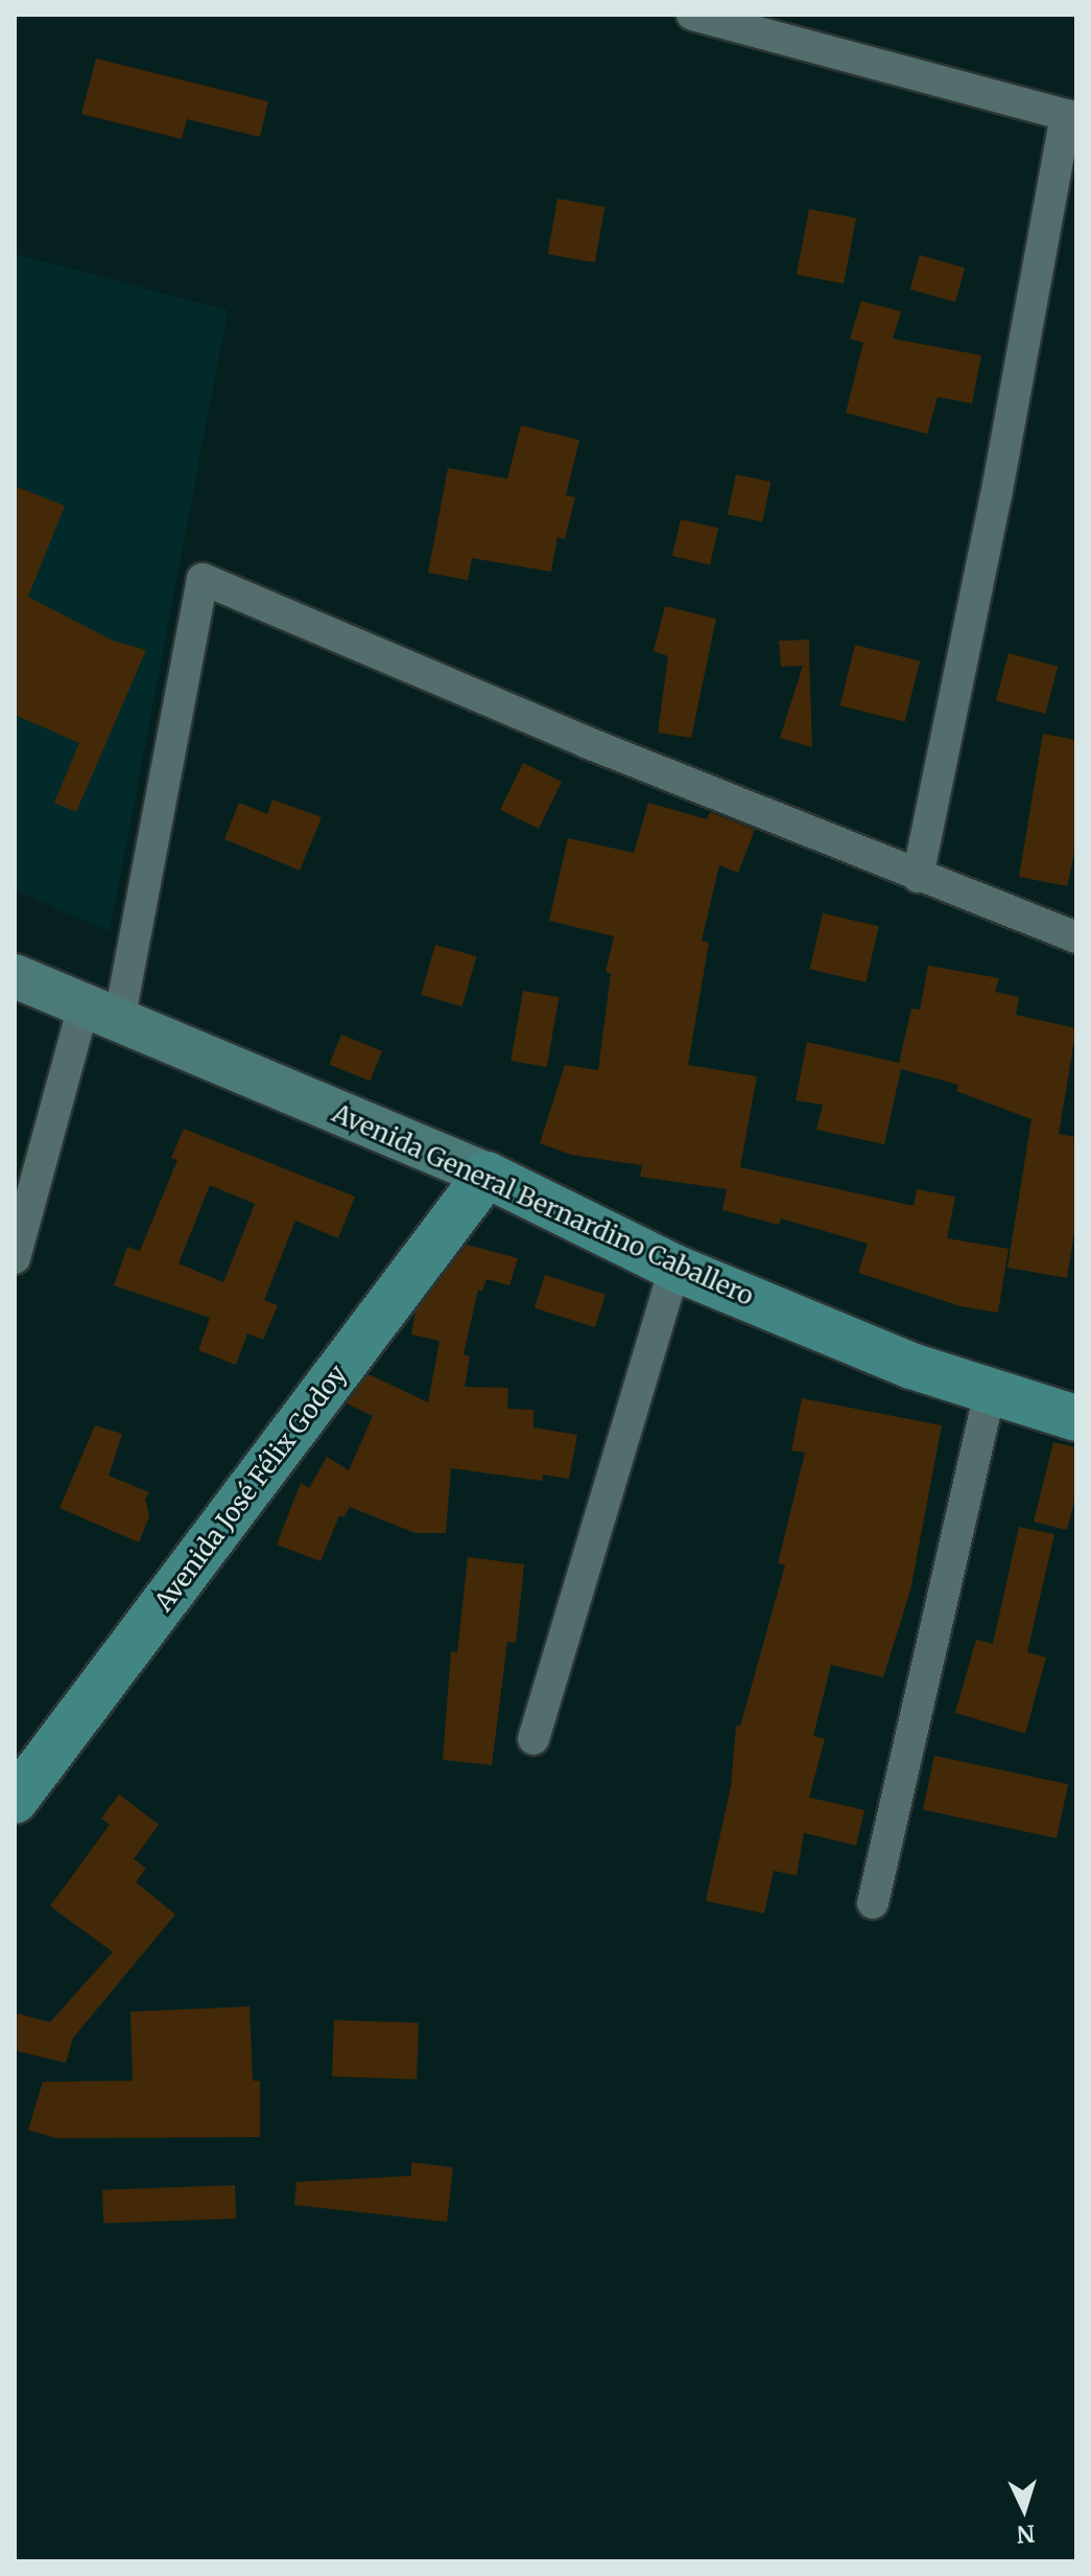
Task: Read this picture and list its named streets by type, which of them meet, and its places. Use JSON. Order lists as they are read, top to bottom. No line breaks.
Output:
{"streets":{"main road":["Avenida General Bernardino Caballero","Avenida José Félix Godoy"]},"crossings":[["Avenida General Bernardino Caballero","Avenida José Félix Godoy"]],"north":"bottom"}
